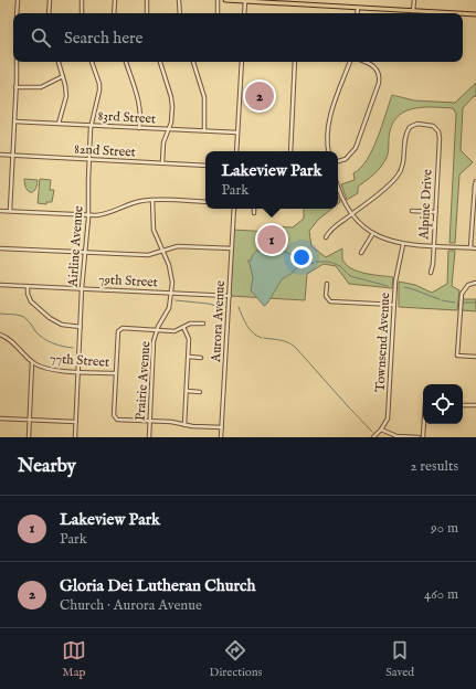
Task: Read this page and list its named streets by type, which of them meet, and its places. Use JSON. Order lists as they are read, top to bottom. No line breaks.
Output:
{"streets":{"street":["83rd Street","82nd Street","Alpine Drive","Airline Avenue","79th Street","Aurora Avenue","Townsend Avenue","77th Street","Prairie Avenue"]},"crossings":[["83rd Street","Airline Avenue"],["82nd Street","Airline Avenue"],["Airline Avenue","79th Street"],["Airline Avenue","77th Street"],["79th Street","Aurora Avenue"],["79th Street","Prairie Avenue"]],"page":{"search":"Search here","pins":["2","1"],"popup":["Lakeview Park","Park"],"heading":["Nearby","2 results"],"list":[{"mark":"1","name":"Lakeview Park","note":"Park","value":"90 m"},{"mark":"2","name":"Gloria Dei Lutheran Church","note":"Church · Aurora Avenue","value":"460 m"}],"nav":["Map","Directions","Saved"]}}
